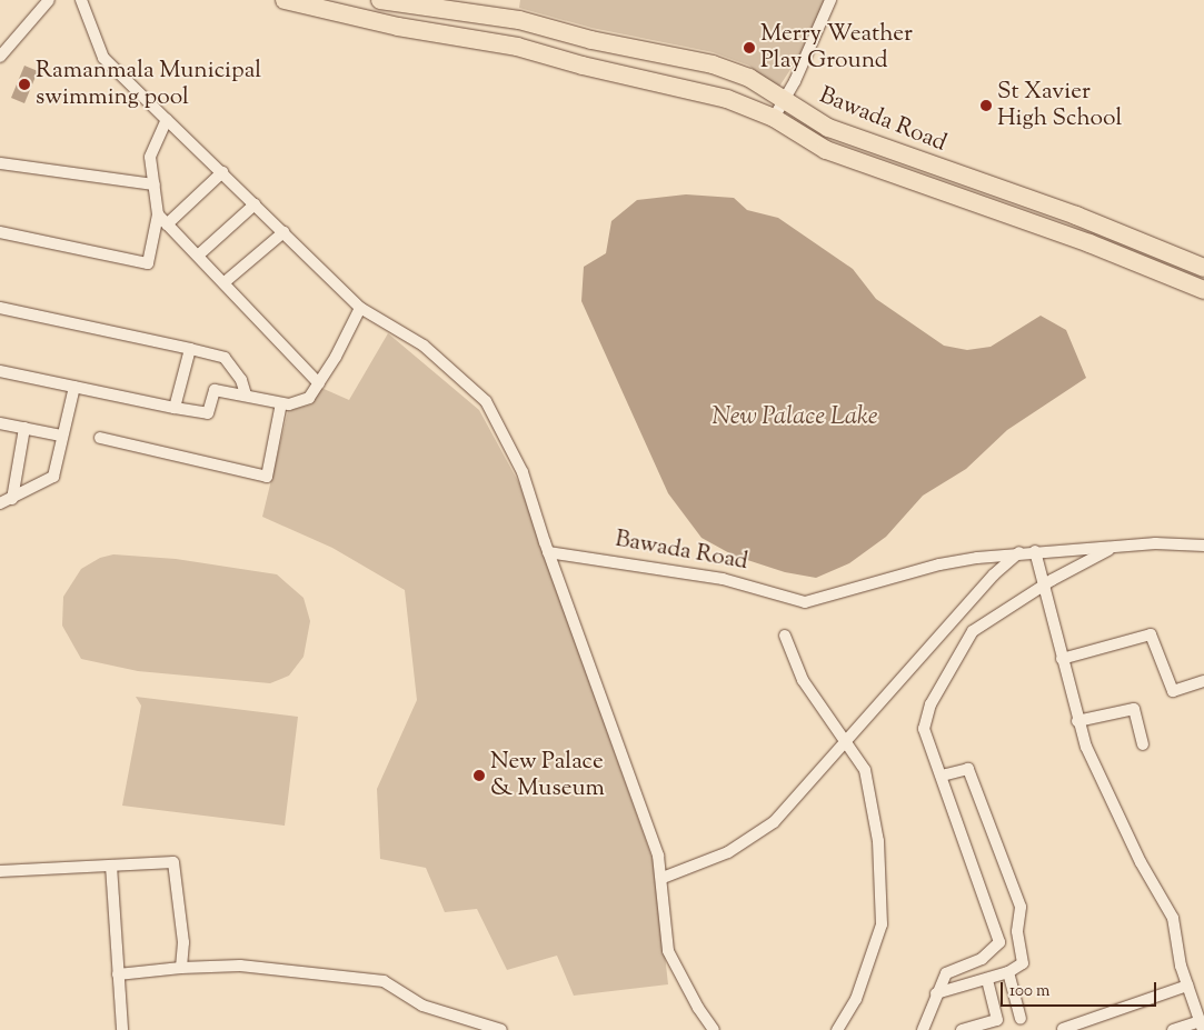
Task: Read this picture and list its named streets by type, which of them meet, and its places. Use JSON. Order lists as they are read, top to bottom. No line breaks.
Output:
{"streets":{"main road":["Bawada Road"]},"water":["New Palace Lake"],"places":["Merry Weather Play Ground","Ramanmala Municipal swimming pool","St Xavier High School","New Palace & Museum"],"scale_bar":"100 m"}
